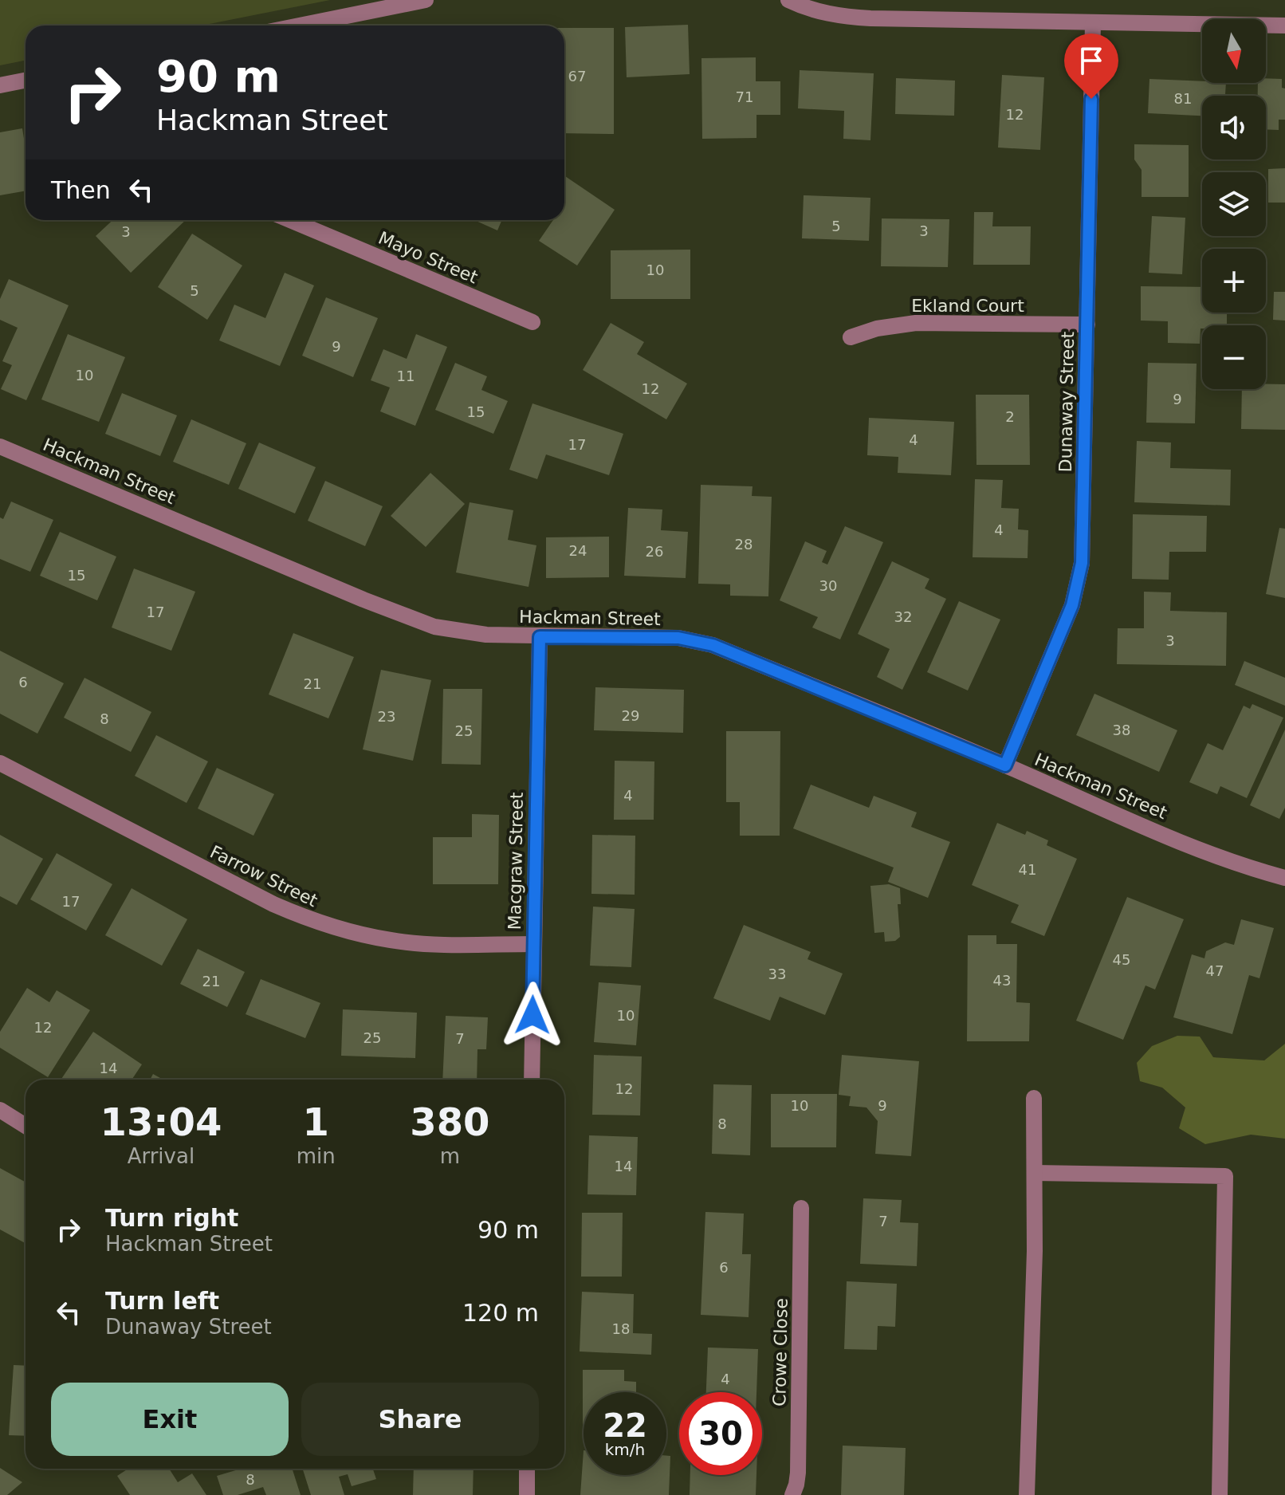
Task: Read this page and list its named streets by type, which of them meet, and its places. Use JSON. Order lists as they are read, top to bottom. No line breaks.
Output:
{"streets":{"street":["Mayo Street","Ekland Court","Dunaway Street","Hackman Street","Macgraw Street","Farrow Street","Crowe Close"]},"crossings":[["Ekland Court","Dunaway Street"],["Dunaway Street","Hackman Street"],["Hackman Street","Macgraw Street"],["Macgraw Street","Farrow Street"]],"house_numbers":["67","71","81","12","5","3","3","10","5","9","10","11","12","9","15","2","4","17","4","28","24","26","15","30","17","32","3","6","21","29","23","8","38","25","4","41","17","45","47","33","43","21","10","12","25","7","14","12","10","9","8","14","7","6","18","4","8"],"north":"bottom","page":{"map_buttons":["+","−"],"turn":["90 m","Hackman Street"],"then":"Then","eta":["13:04","Arrival","1","min","380","m"],"list":[{"name":"Turn right","note":"Hackman Street","value":"90 m"},{"name":"Turn left","note":"Dunaway Street","value":"120 m"}],"buttons":["Exit","Share"],"speed":"22 km/h","limit":"30"}}
